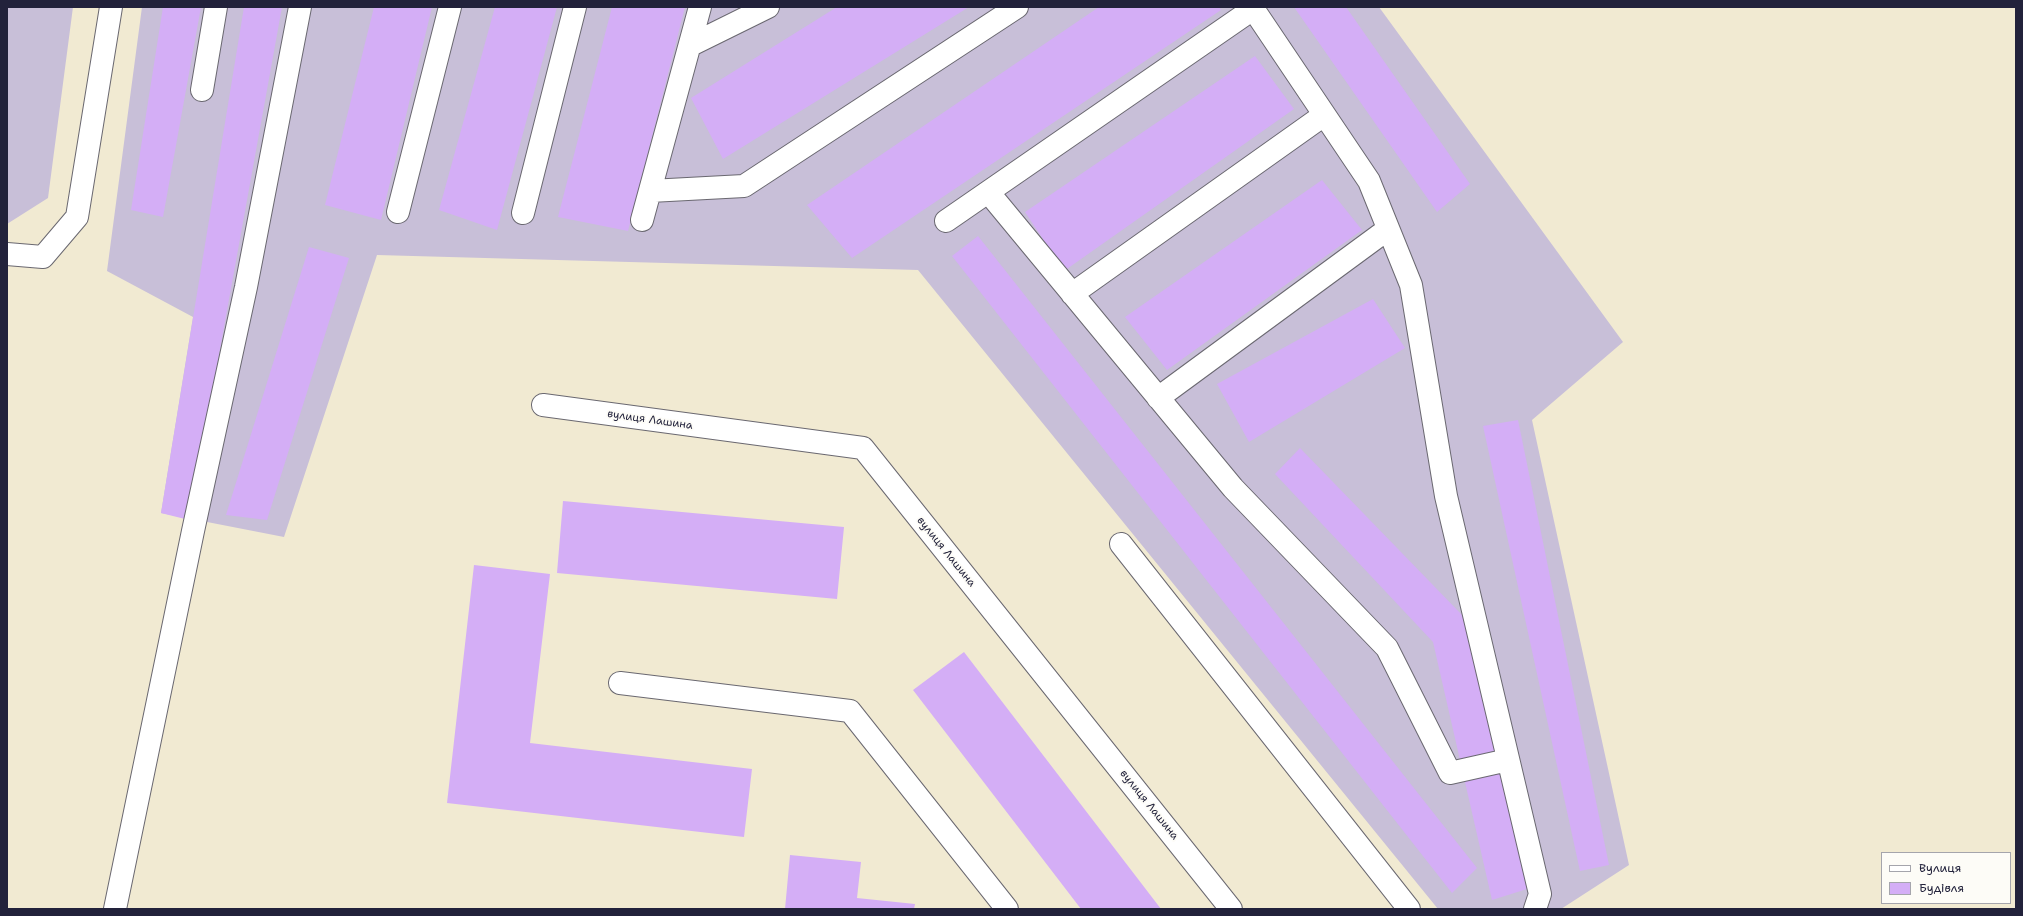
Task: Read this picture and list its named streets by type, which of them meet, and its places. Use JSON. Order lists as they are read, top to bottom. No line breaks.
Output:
{"streets":{"street":["вулиця Лашина"]},"legend":["Вулиця","Будівля"]}
